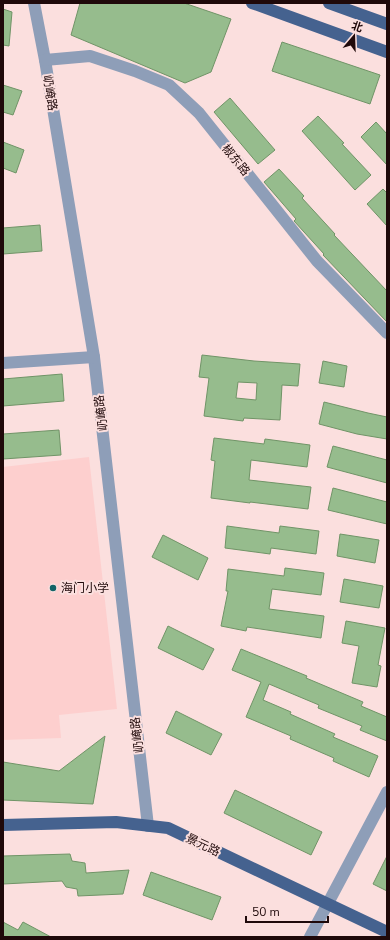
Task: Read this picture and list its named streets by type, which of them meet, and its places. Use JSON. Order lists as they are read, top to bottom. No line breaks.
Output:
{"streets":{"main road":["景元路"],"street":["屷崦路","椒东路"]},"crossings":[["屷崦路","椒东路"],["屷崦路","景元路"]],"places":["海门小学"],"scale_bar":"50 m","north":"top"}
